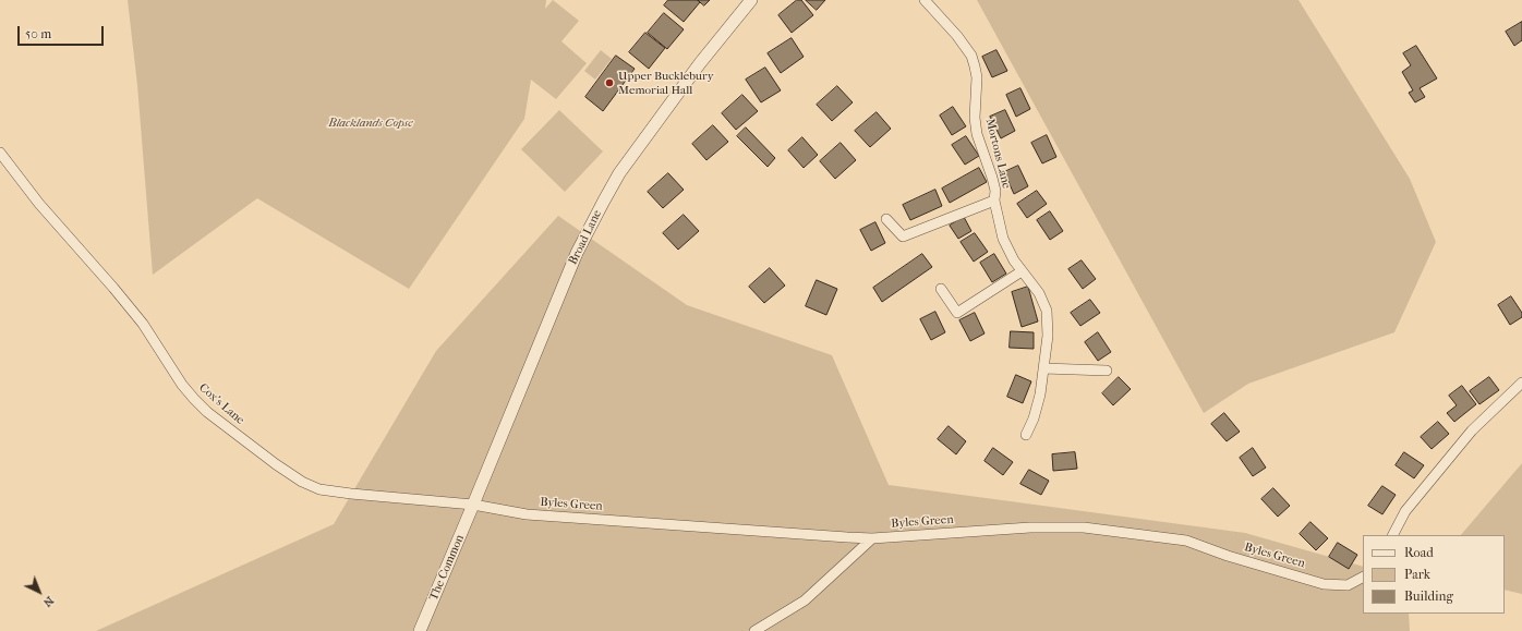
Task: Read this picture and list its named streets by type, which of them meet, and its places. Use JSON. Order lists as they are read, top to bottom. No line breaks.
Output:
{"streets":{"street":["Mortons Lane","Broad Lane","Cox's Lane","Byles Green","The Common"]},"crossings":[["Broad Lane","Cox's Lane"],["Broad Lane","Byles Green"],["Broad Lane","The Common"],["Cox's Lane","Byles Green"],["Cox's Lane","The Common"],["Byles Green","The Common"]],"parks":["Blacklands Copse"],"places":["Upper Bucklebury Memorial Hall"],"legend":["Road","Park","Building"],"scale_bar":"50 m","north":"bottom right"}
